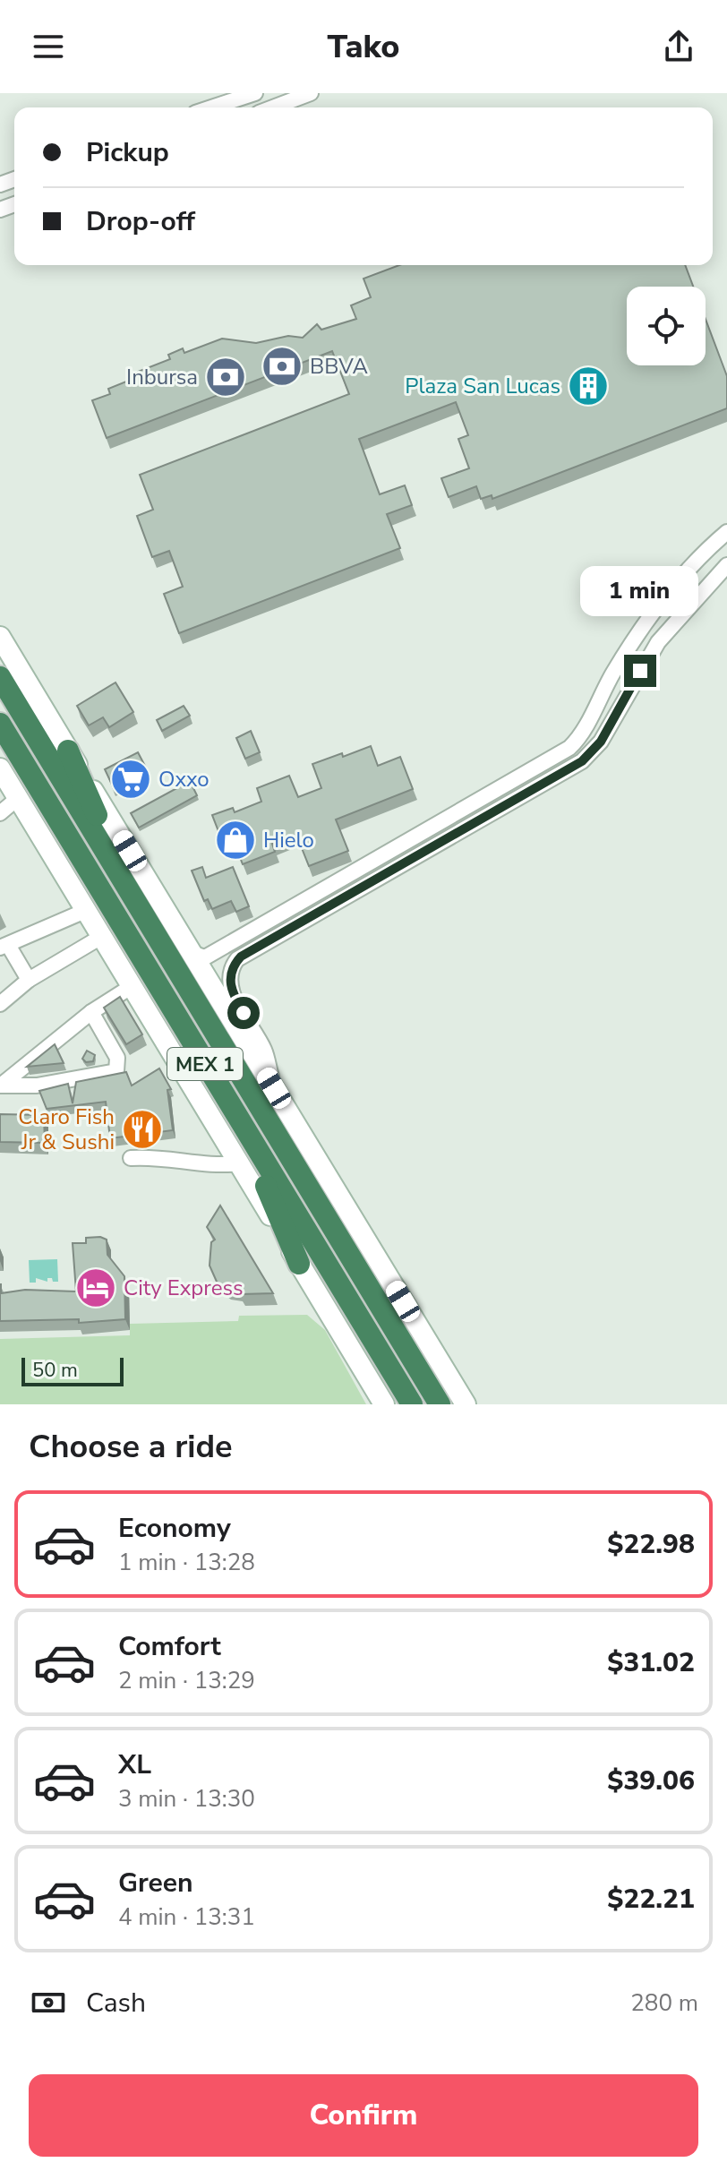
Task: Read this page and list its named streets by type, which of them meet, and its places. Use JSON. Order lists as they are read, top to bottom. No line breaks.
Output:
{"streets":{"highway":["MEX 1"]},"places":{"bank":["BBVA","Inbursa"],"building":["Plaza San Lucas"],"supermarket":["Oxxo"],"shop":["Hielo"],"restaurant":["Claro Fish Jr & Sushi"],"hotel":["City Express"]},"scale_bar":"50 m","page":{"header":"Tako","banner":["Pickup","Drop-off"],"bubble":"1 min","scale":"50 m","heading":"Choose a ride","list":[{"name":"Economy","note":"1 min · 13:28","value":"$22.98"},{"name":"Comfort","note":"2 min · 13:29","value":"$31.02"},{"name":"XL","note":"3 min · 13:30","value":"$39.06"},{"name":"Green","note":"4 min · 13:31","value":"$22.21"}],"pay":["Cash","280 m"],"buttons":"Confirm"}}
